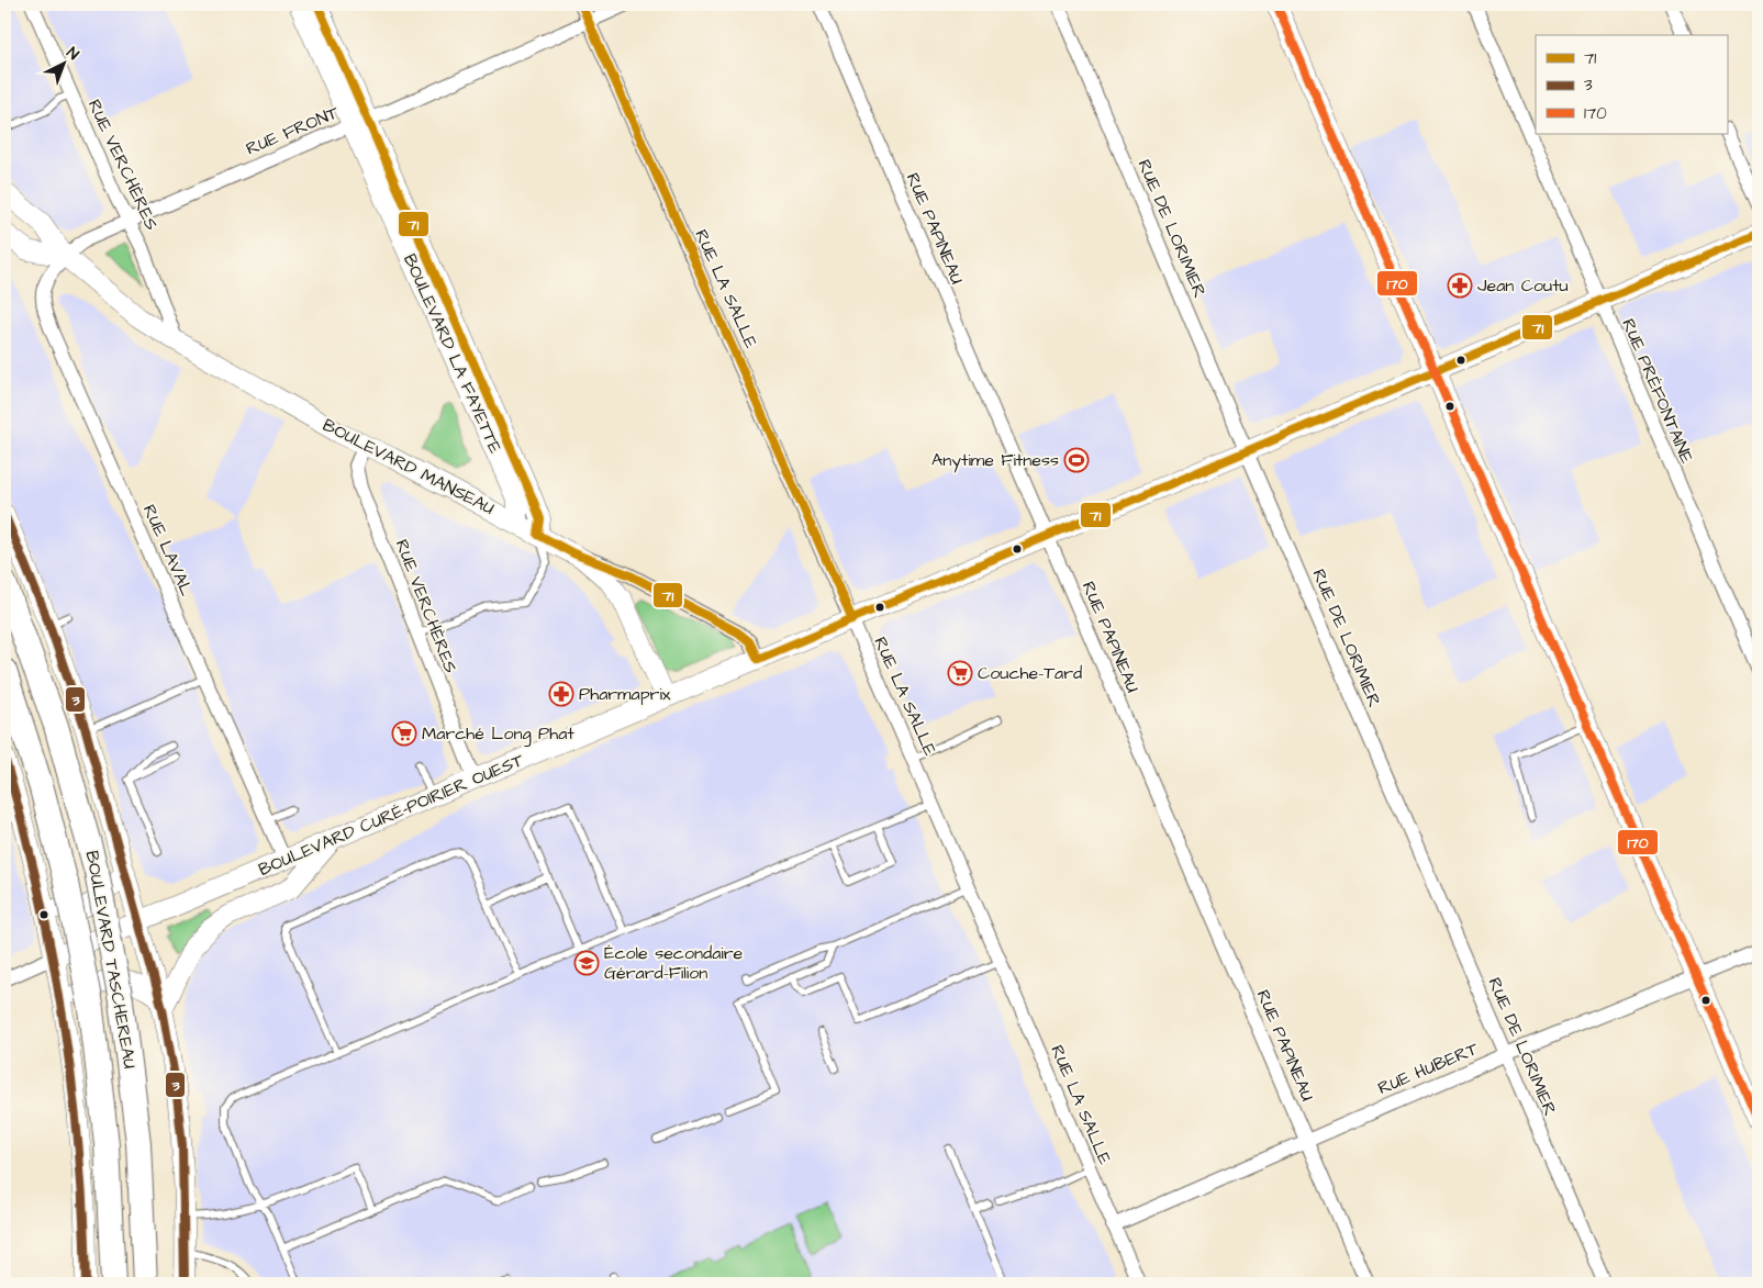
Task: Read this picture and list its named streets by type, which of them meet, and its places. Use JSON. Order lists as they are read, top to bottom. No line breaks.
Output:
{"streets":{"highway":["BOULEVARD TASCHEREAU"],"main road":["BOULEVARD LA FAYETTE","BOULEVARD MANSEAU","BOULEVARD CURÉ-POIRIER OUEST"],"street":["RUE FRONT","RUE VERCHÈRES","RUE PAPINEAU","RUE DE LORIMIER","RUE LA SALLE","RUE PRÉFONTAINE","RUE LAVAL","RUE HUBERT"]},"crossings":[["RUE FRONT","RUE VERCHÈRES"],["RUE FRONT","RUE LA SALLE"],["RUE FRONT","BOULEVARD LA FAYETTE"],["RUE FRONT","BOULEVARD MANSEAU"],["RUE FRONT","RUE LAVAL"],["RUE VERCHÈRES","BOULEVARD MANSEAU"],["RUE VERCHÈRES","BOULEVARD CURÉ-POIRIER OUEST"],["RUE PAPINEAU","BOULEVARD CURÉ-POIRIER OUEST"],["RUE PAPINEAU","RUE HUBERT"],["RUE DE LORIMIER","BOULEVARD CURÉ-POIRIER OUEST"],["RUE DE LORIMIER","RUE HUBERT"],["RUE LA SALLE","BOULEVARD CURÉ-POIRIER OUEST"],["RUE LA SALLE","RUE HUBERT"],["BOULEVARD LA FAYETTE","BOULEVARD MANSEAU"],["RUE PRÉFONTAINE","BOULEVARD CURÉ-POIRIER OUEST"],["BOULEVARD MANSEAU","RUE LAVAL"],["BOULEVARD MANSEAU","BOULEVARD CURÉ-POIRIER OUEST"],["RUE LAVAL","BOULEVARD CURÉ-POIRIER OUEST"],["BOULEVARD CURÉ-POIRIER OUEST","BOULEVARD TASCHEREAU"]],"places":{"pharmacy":["Jean Coutu","Pharmaprix"],"sports":["Anytime Fitness"],"supermarket":["Couche-Tard","Marché Long Phat"],"school or university":["École secondaire Gérard-Filion"]},"lines":["transit line 71","transit line 170","transit line 3"],"legend":["71","3","170"],"north":"top right"}
